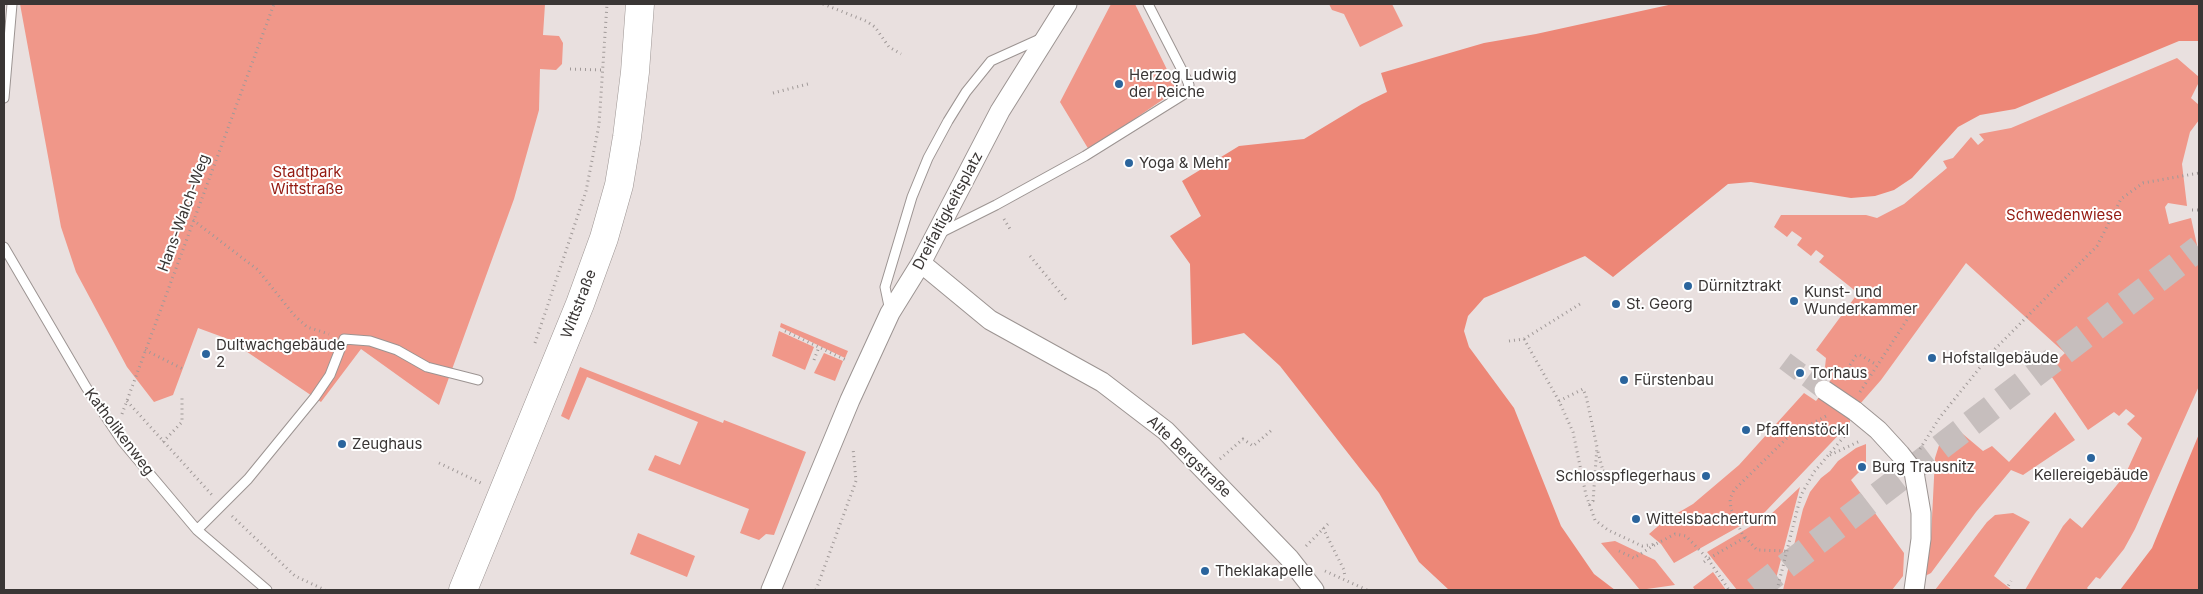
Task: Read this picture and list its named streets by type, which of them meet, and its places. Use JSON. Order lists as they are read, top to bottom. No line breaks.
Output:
{"streets":{"main road":["Wittstraße"],"street":["Dreifaltigkeitsplatz","Alte Bergstraße"],"lane":["Katholikenweg"],"path":["Hans-Walch-Weg"]},"crossings":[["Dreifaltigkeitsplatz","Alte Bergstraße"],["Hans-Walch-Weg","Katholikenweg"]],"parks":["Stadtpark Wittstraße","Schwedenwiese"],"places":["Herzog Ludwig der Reiche","Yoga & Mehr","Dürnitztrakt","Kunst- und Wunderkammer","St. Georg","Dultwachgebäude 2","Hofstallgebäude","Torhaus","Fürstenbau","Pfaffenstöckl","Zeughaus","Kellereigebäude","Burg Trausnitz","Schlosspflegerhaus","Wittelsbacherturm","Theklakapelle"]}
